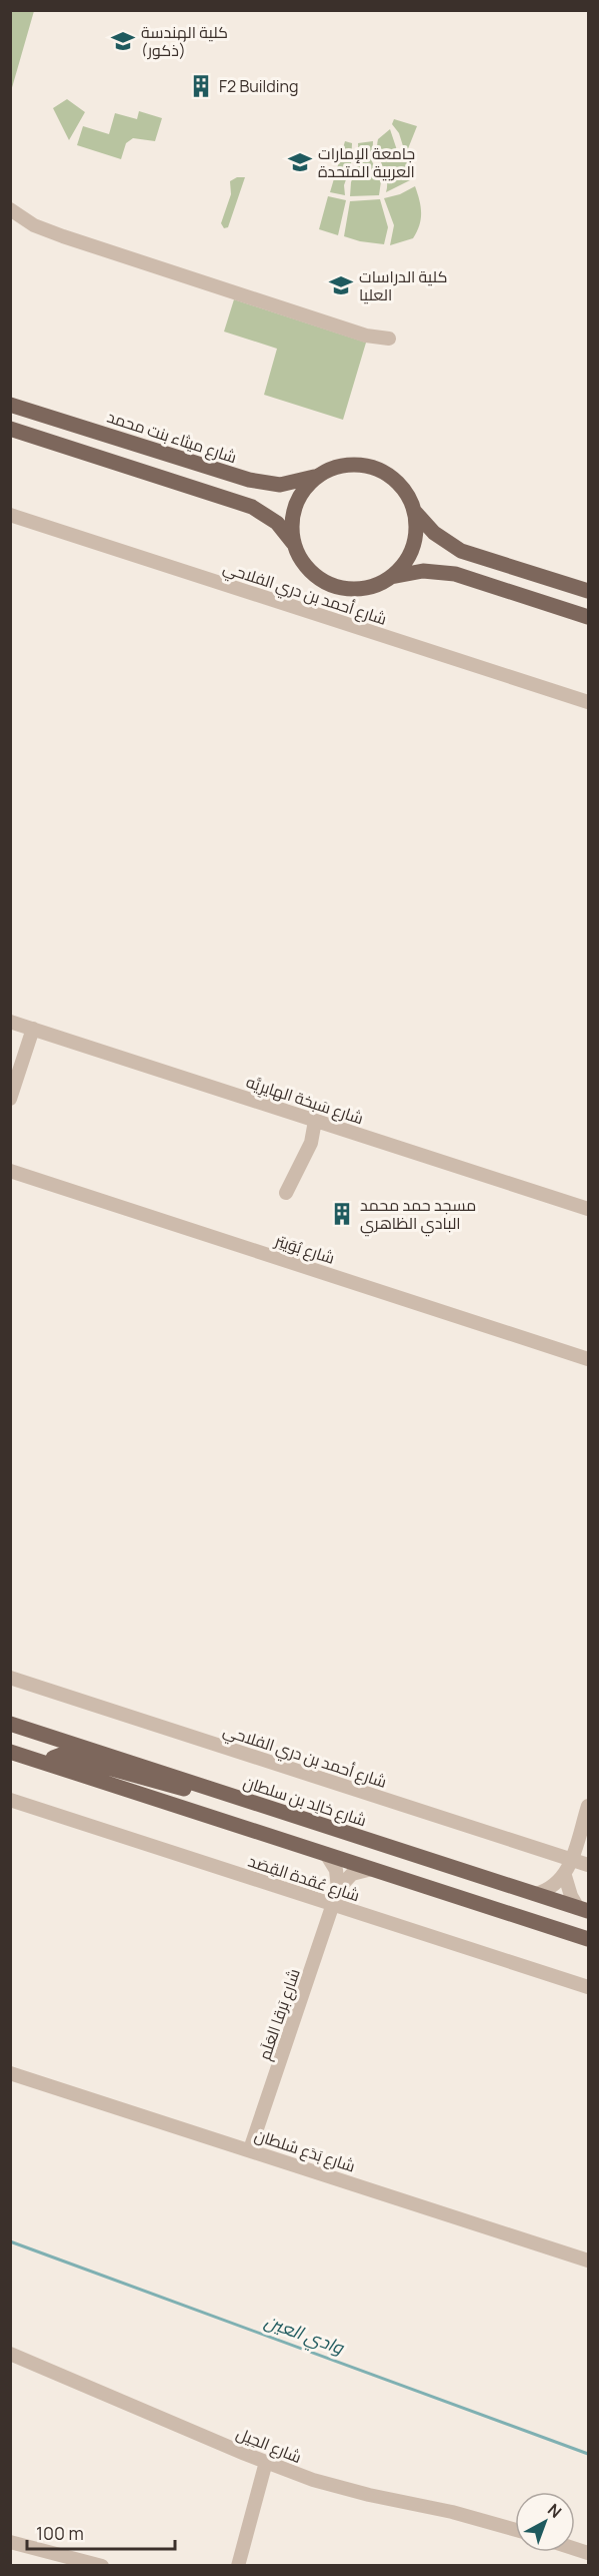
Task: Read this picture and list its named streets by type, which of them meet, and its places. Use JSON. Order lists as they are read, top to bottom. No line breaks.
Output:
{"streets":{"main road":["شارع ميثاء بنت محمد","شارع خالِد بن سلطان"],"street":["شارع أحمد بن دري الفلاحي","شارع سَبخة الهايرِيَّه","شارع بُوَيتِر","شارع عُقدة القِصَد","شارع بَرقا العَلَم","شارع بَدَع سُلطان","شارع الحِيل"]},"crossings":[["شارع عُقدة القِصَد","شارع بَرقا العَلَم"],["شارع بَرقا العَلَم","شارع بَدَع سُلطان"]],"water":["وادي العين"],"places":{"school or university":["كلية الهندسة (ذكور)","جامعة الإمارات العربية المتحدة","كلية الدراسات العليا"],"building":["F2 Building","مسجد حمد محمد البادي الظاهري"]},"scale_bar":"100 m","north":"top right"}
